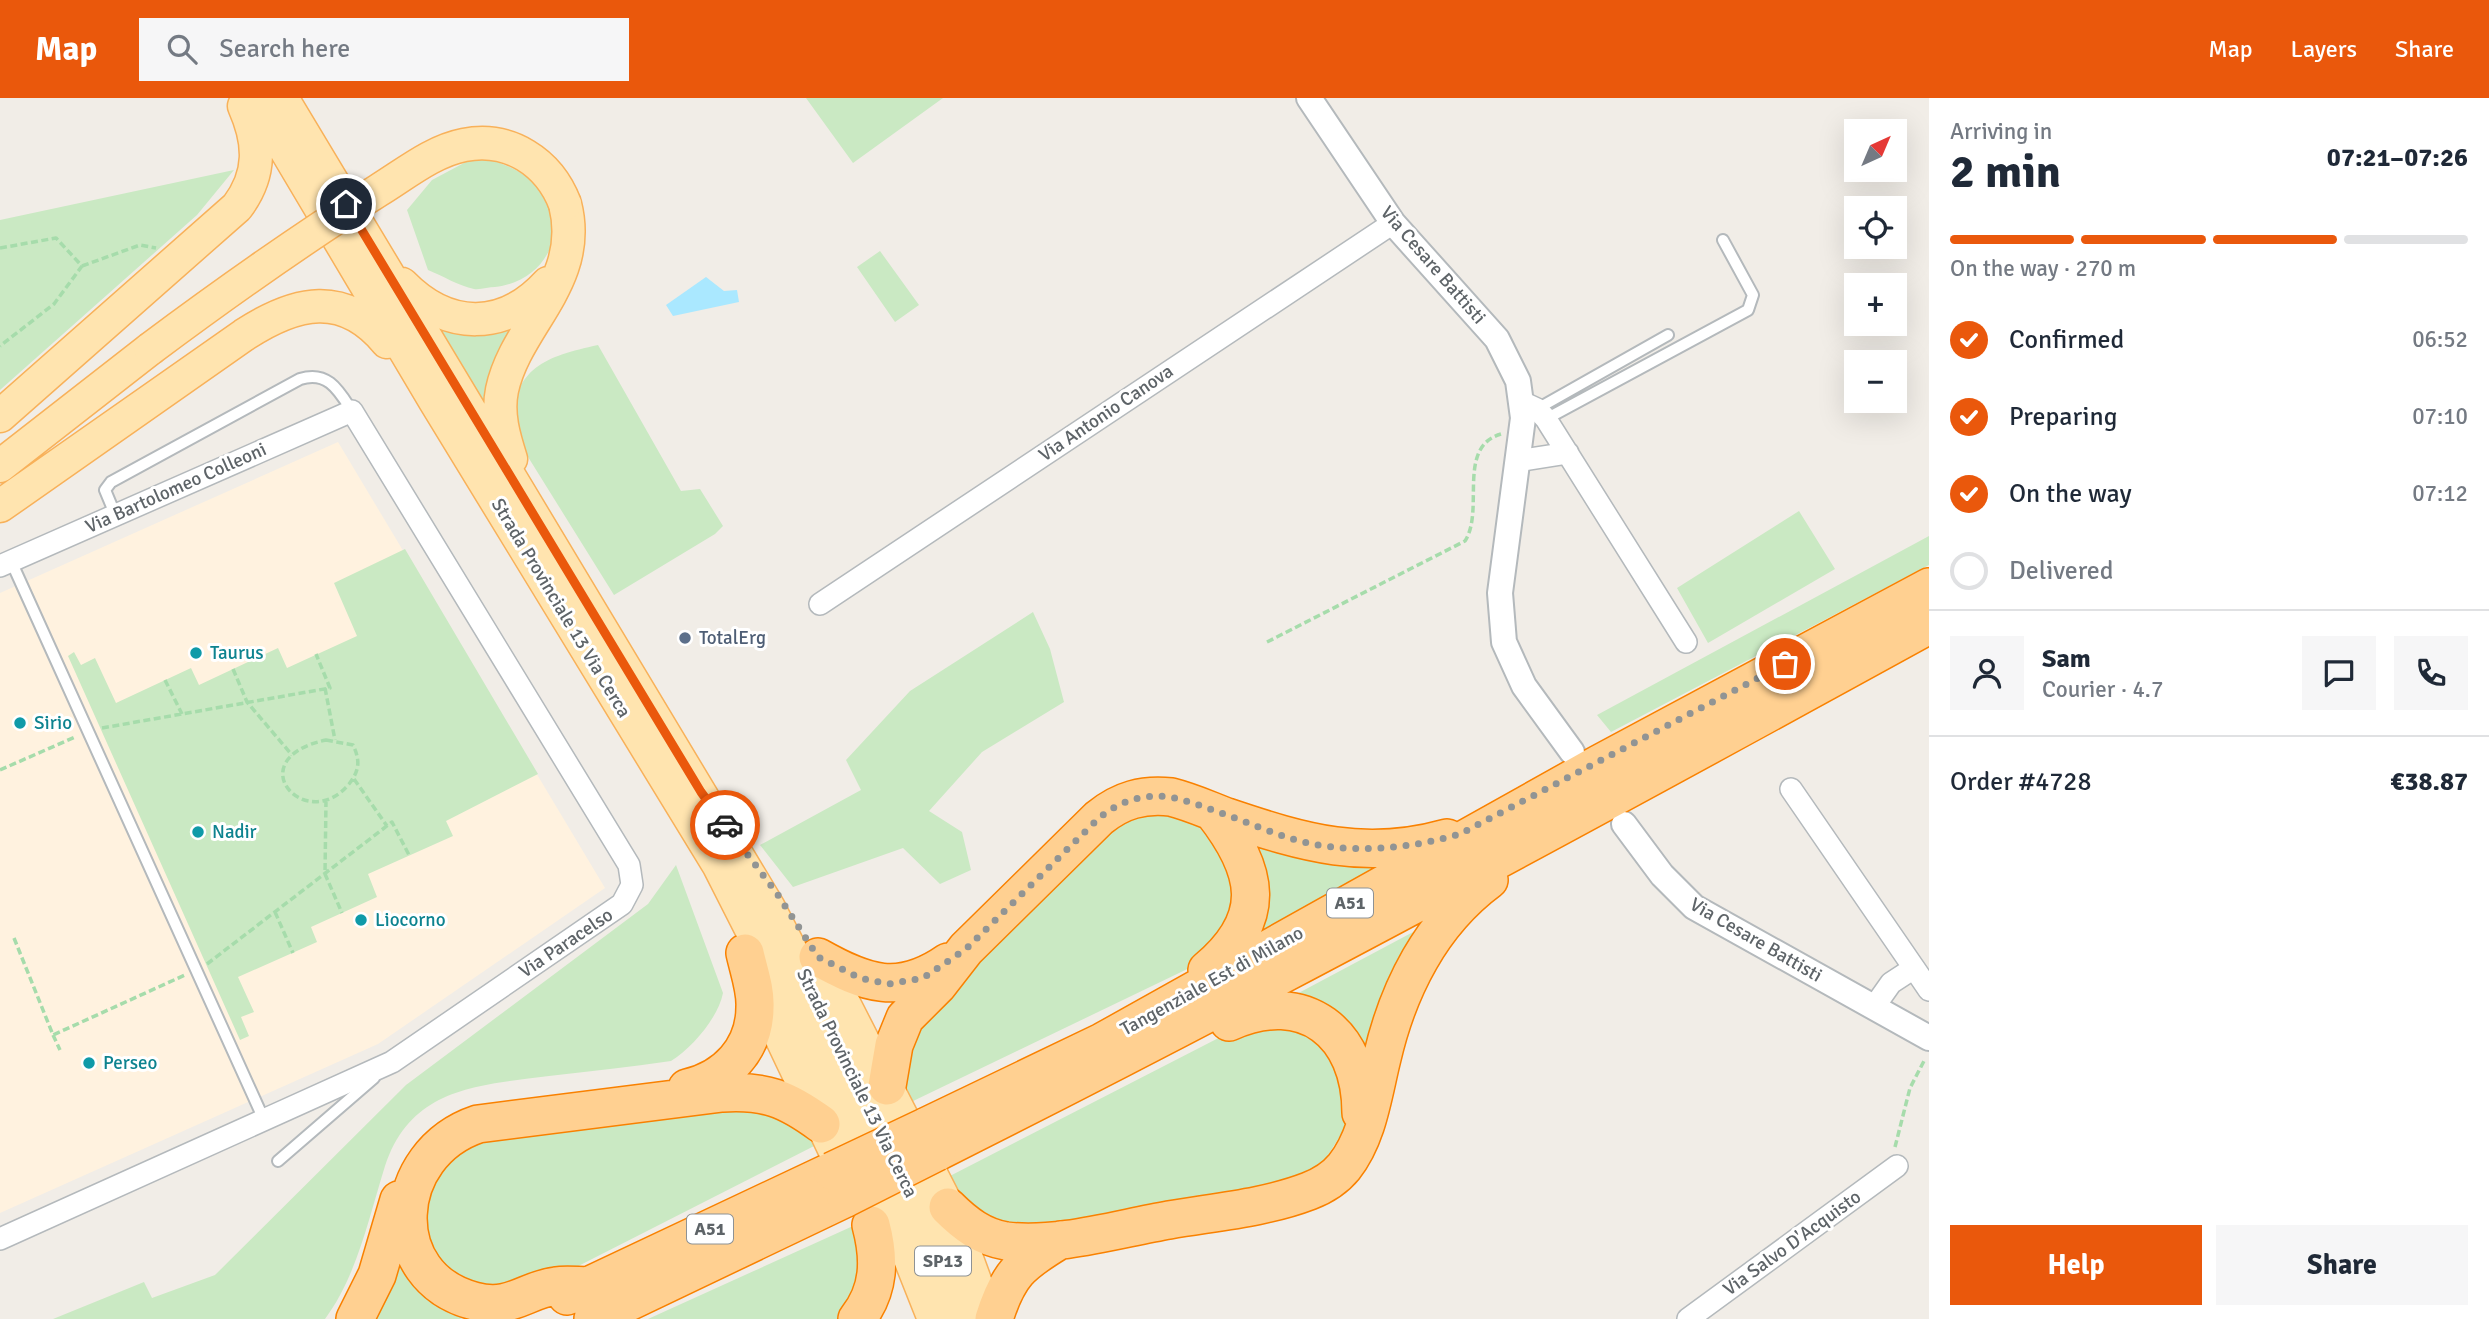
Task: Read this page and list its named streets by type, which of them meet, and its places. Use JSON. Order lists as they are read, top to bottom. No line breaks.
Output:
{"streets":{"highway":["A51","Tangenziale Est di Milano"],"main road":["Strada Provinciale 13 Via Cerca","SP13"],"street":["Via Cesare Battisti","Via Antonio Canova","Via Bartolomeo Colleoni","Via Paracelso","Via Salvo D'Acquisto"]},"crossings":[["Via Cesare Battisti","Via Antonio Canova"],["Via Cesare Battisti","Tangenziale Est di Milano"],["Via Bartolomeo Colleoni","Via Paracelso"]],"places":["TotalErg","Taurus","Sirio","Nadir","Liocorno","Perseo"],"north":"top right","page":{"header":"Map","search":"Search here","nav":["Map","Layers","Share"],"heading":["2 min","Arriving in","07:21–07:26"],"panel":["Sam","Courier · 4.7","Order #4728","€38.87"],"map_buttons":["+","−"],"bar":"On the way · 270 m","list":[["Confirmed","06:52"],["Preparing","07:10"],["On the way","07:12"],"Delivered"],"buttons":["Help","Share"]}}
